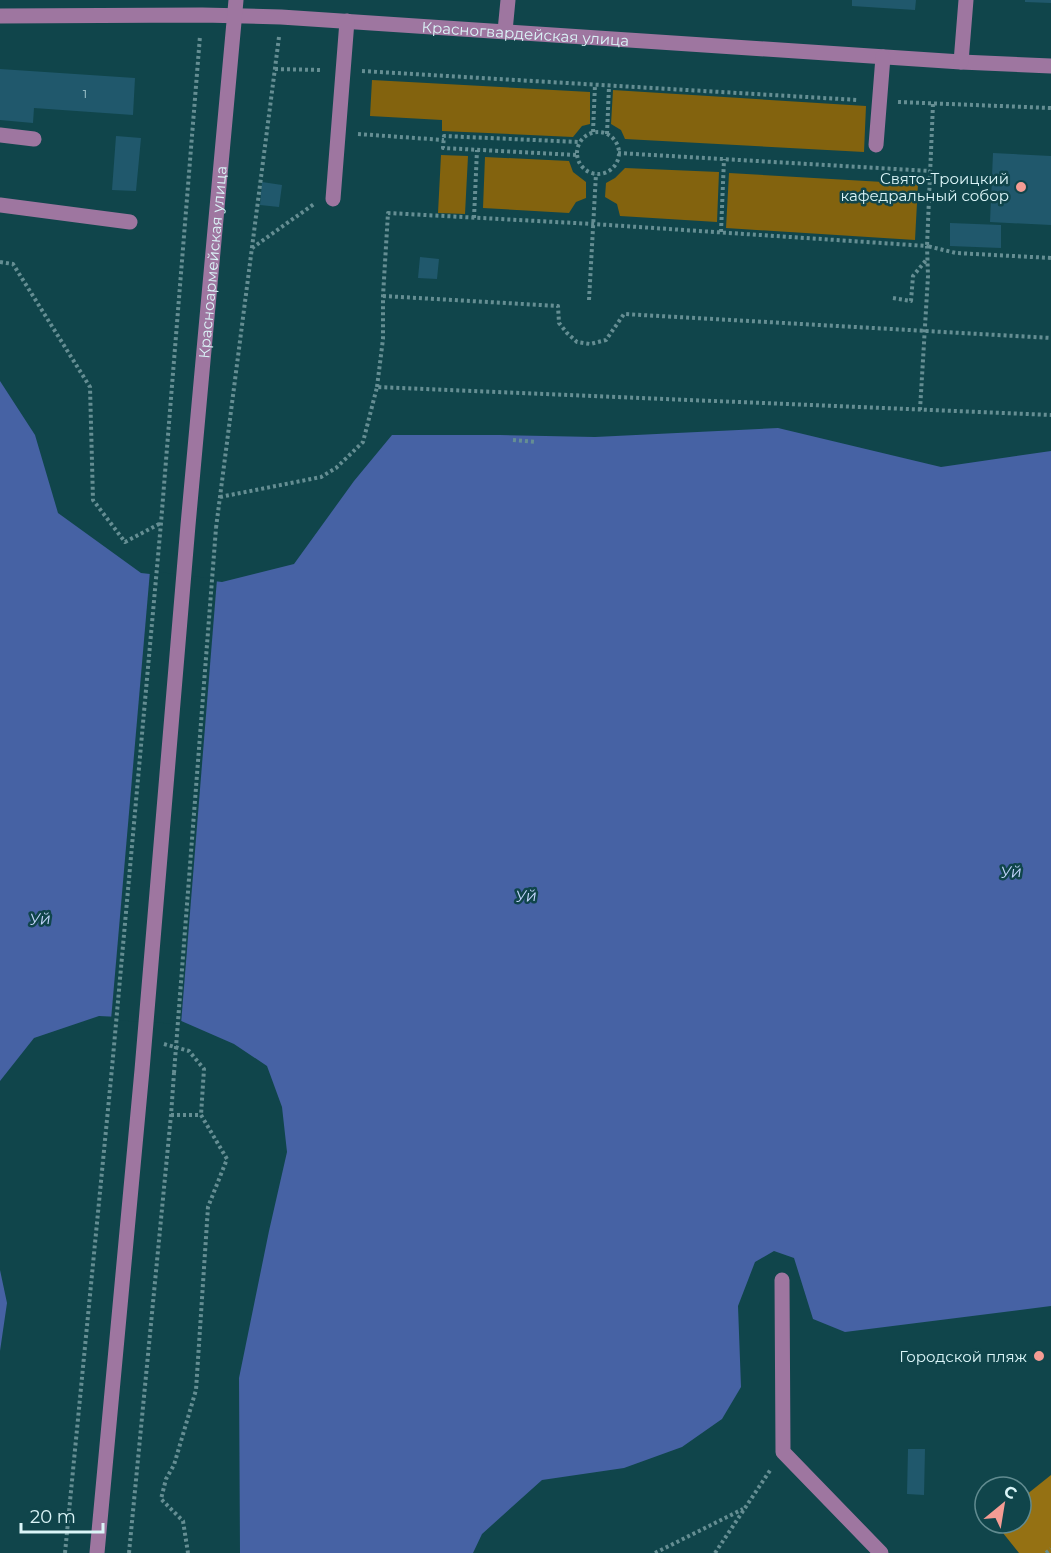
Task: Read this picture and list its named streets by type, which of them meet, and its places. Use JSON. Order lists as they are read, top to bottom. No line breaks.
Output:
{"streets":{"street":["Красногвардейская улица","Красноармейская улица"]},"crossings":[["Красногвардейская улица","Красноармейская улица"]],"water":["Уй"],"places":["Свято-Троицкий кафедральный собор","Городской пляж"],"house_numbers":["1"],"scale_bar":"20 m","north":"top right"}
